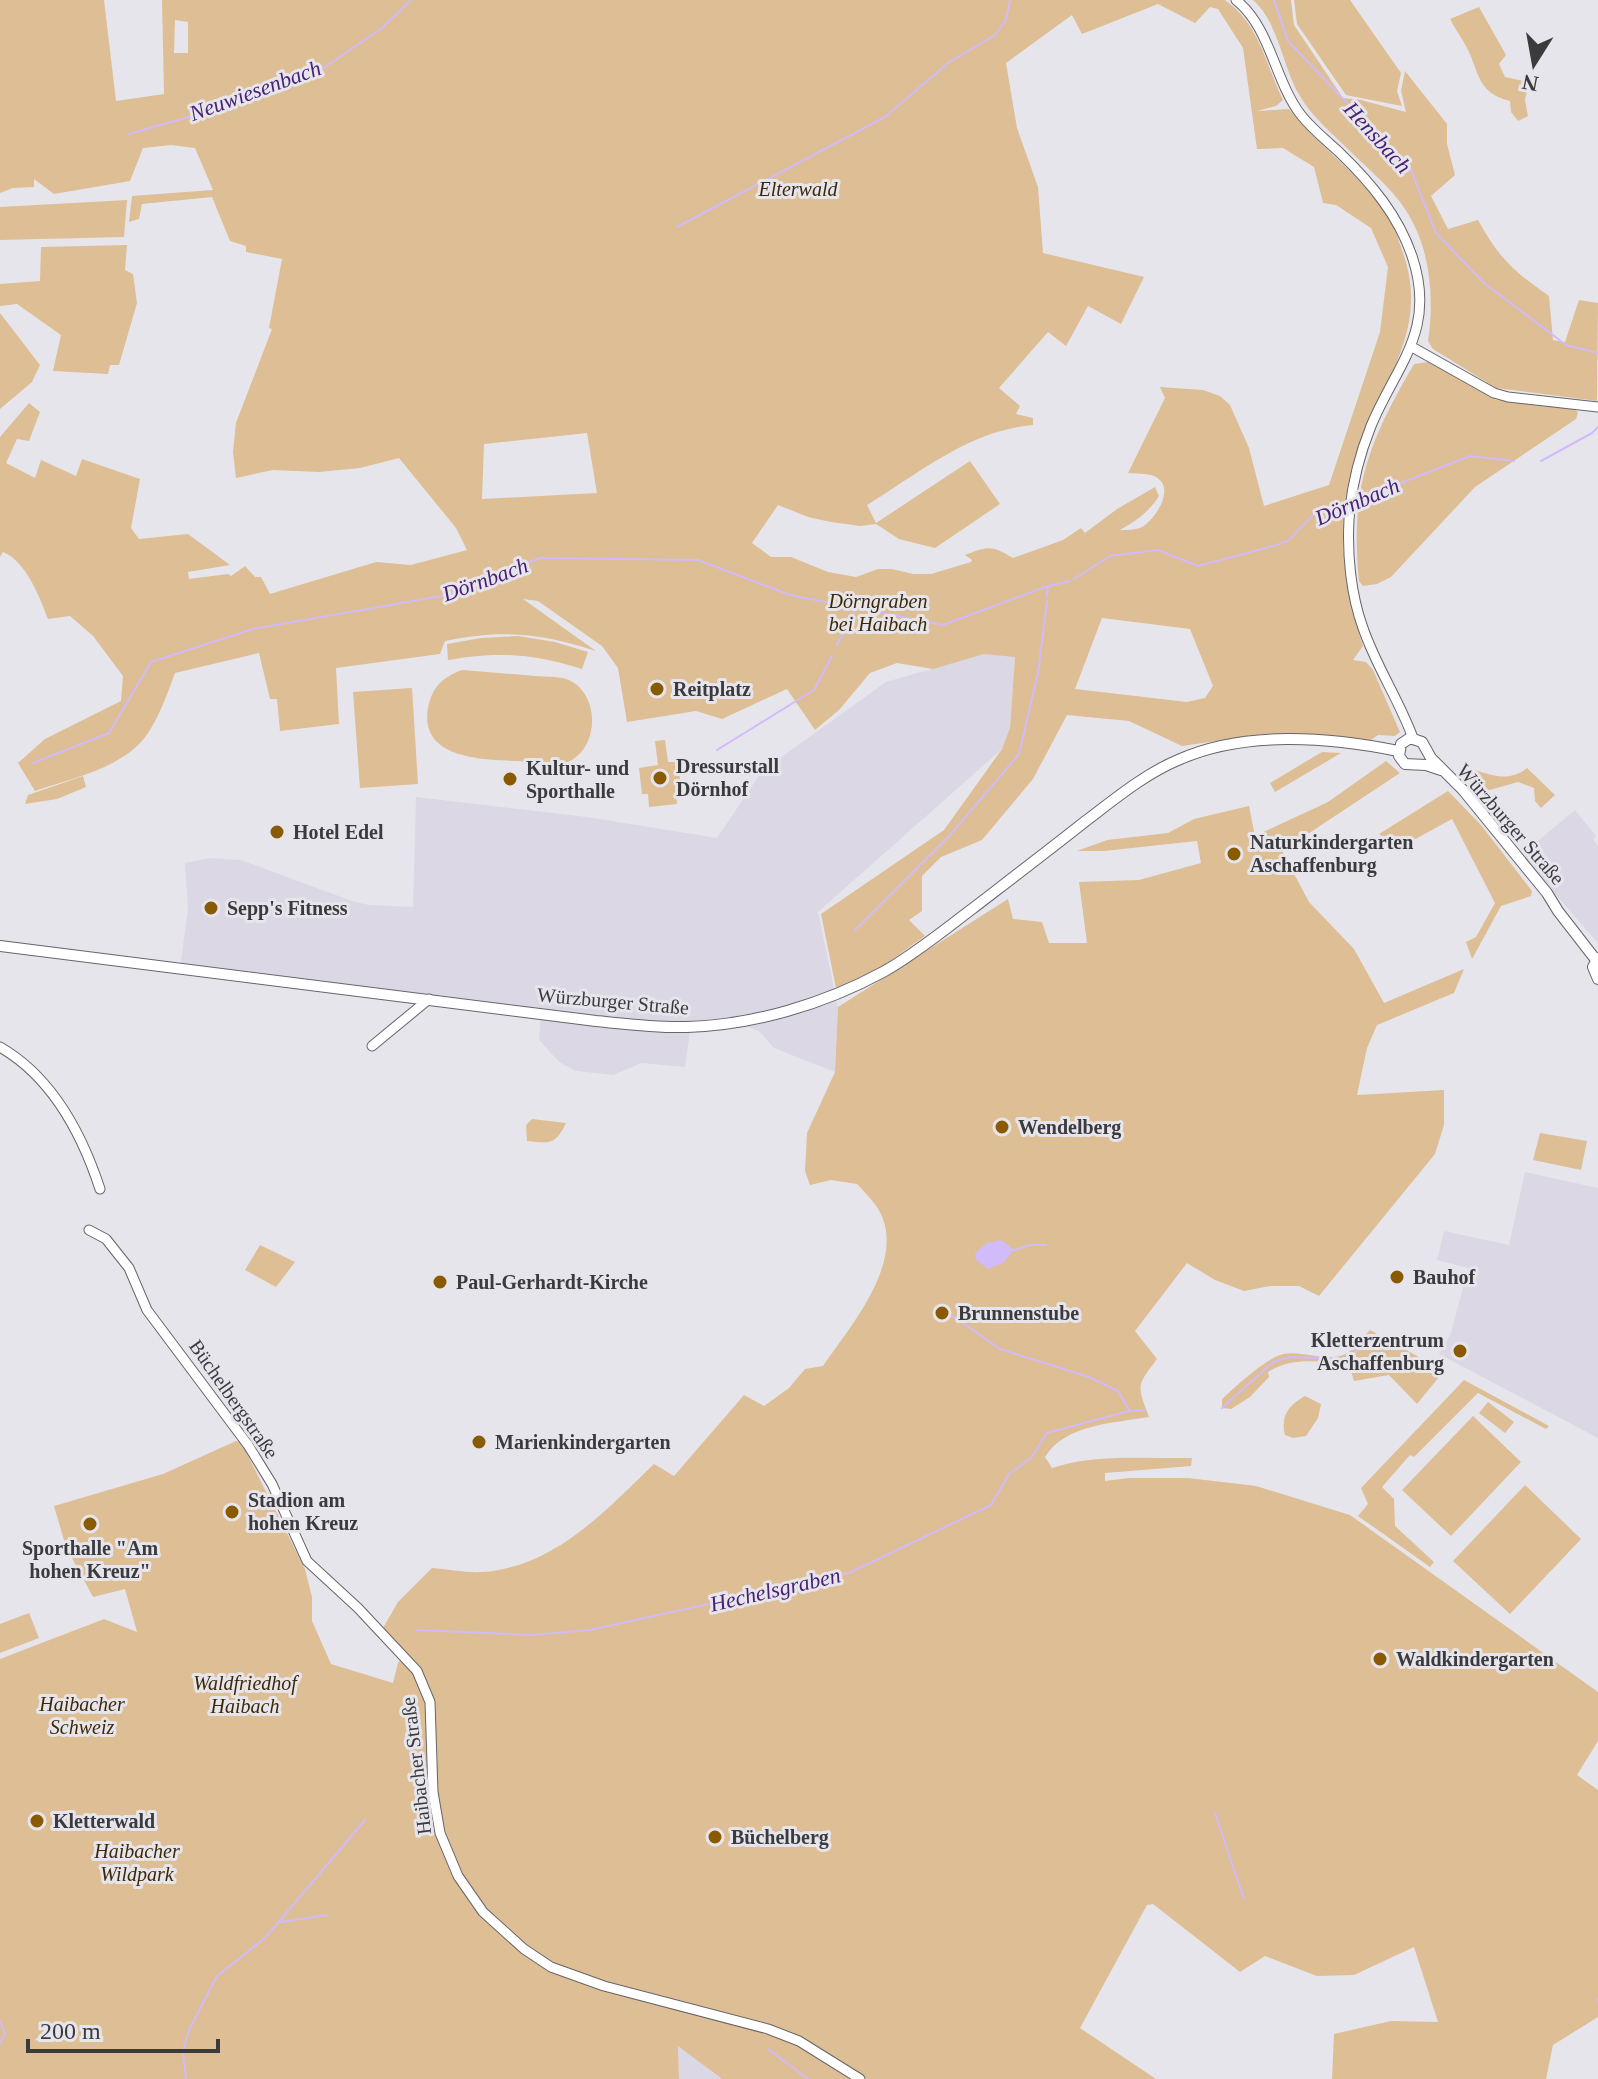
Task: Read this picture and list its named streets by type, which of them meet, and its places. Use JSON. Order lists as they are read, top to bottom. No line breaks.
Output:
{"streets":{"main road":["Würzburger Straße"],"street":["Büchelbergstraße","Haibacher Straße"]},"crossings":[["Büchelbergstraße","Haibacher Straße"]],"water":["Neuwiesenbach","Hensbach","Dörnbach","Hechelsgraben"],"parks":["Elterwald","Dörngraben bei Haibach","Waldfriedhof Haibach","Haibacher Schweiz","Haibacher Wildpark"],"places":["Reitplatz","Dressurstall Dörnhof","Kultur- und Sporthalle","Hotel Edel","Naturkindergarten Aschaffenburg","Sepp's Fitness","Wendelberg","Bauhof","Paul-Gerhardt-Kirche","Brunnenstube","Kletterzentrum Aschaffenburg","Marienkindergarten","Stadion am hohen Kreuz","Sporthalle \"Am hohen Kreuz\"","Waldkindergarten","Kletterwald","Büchelberg"],"scale_bar":"200 m","north":"bottom"}
